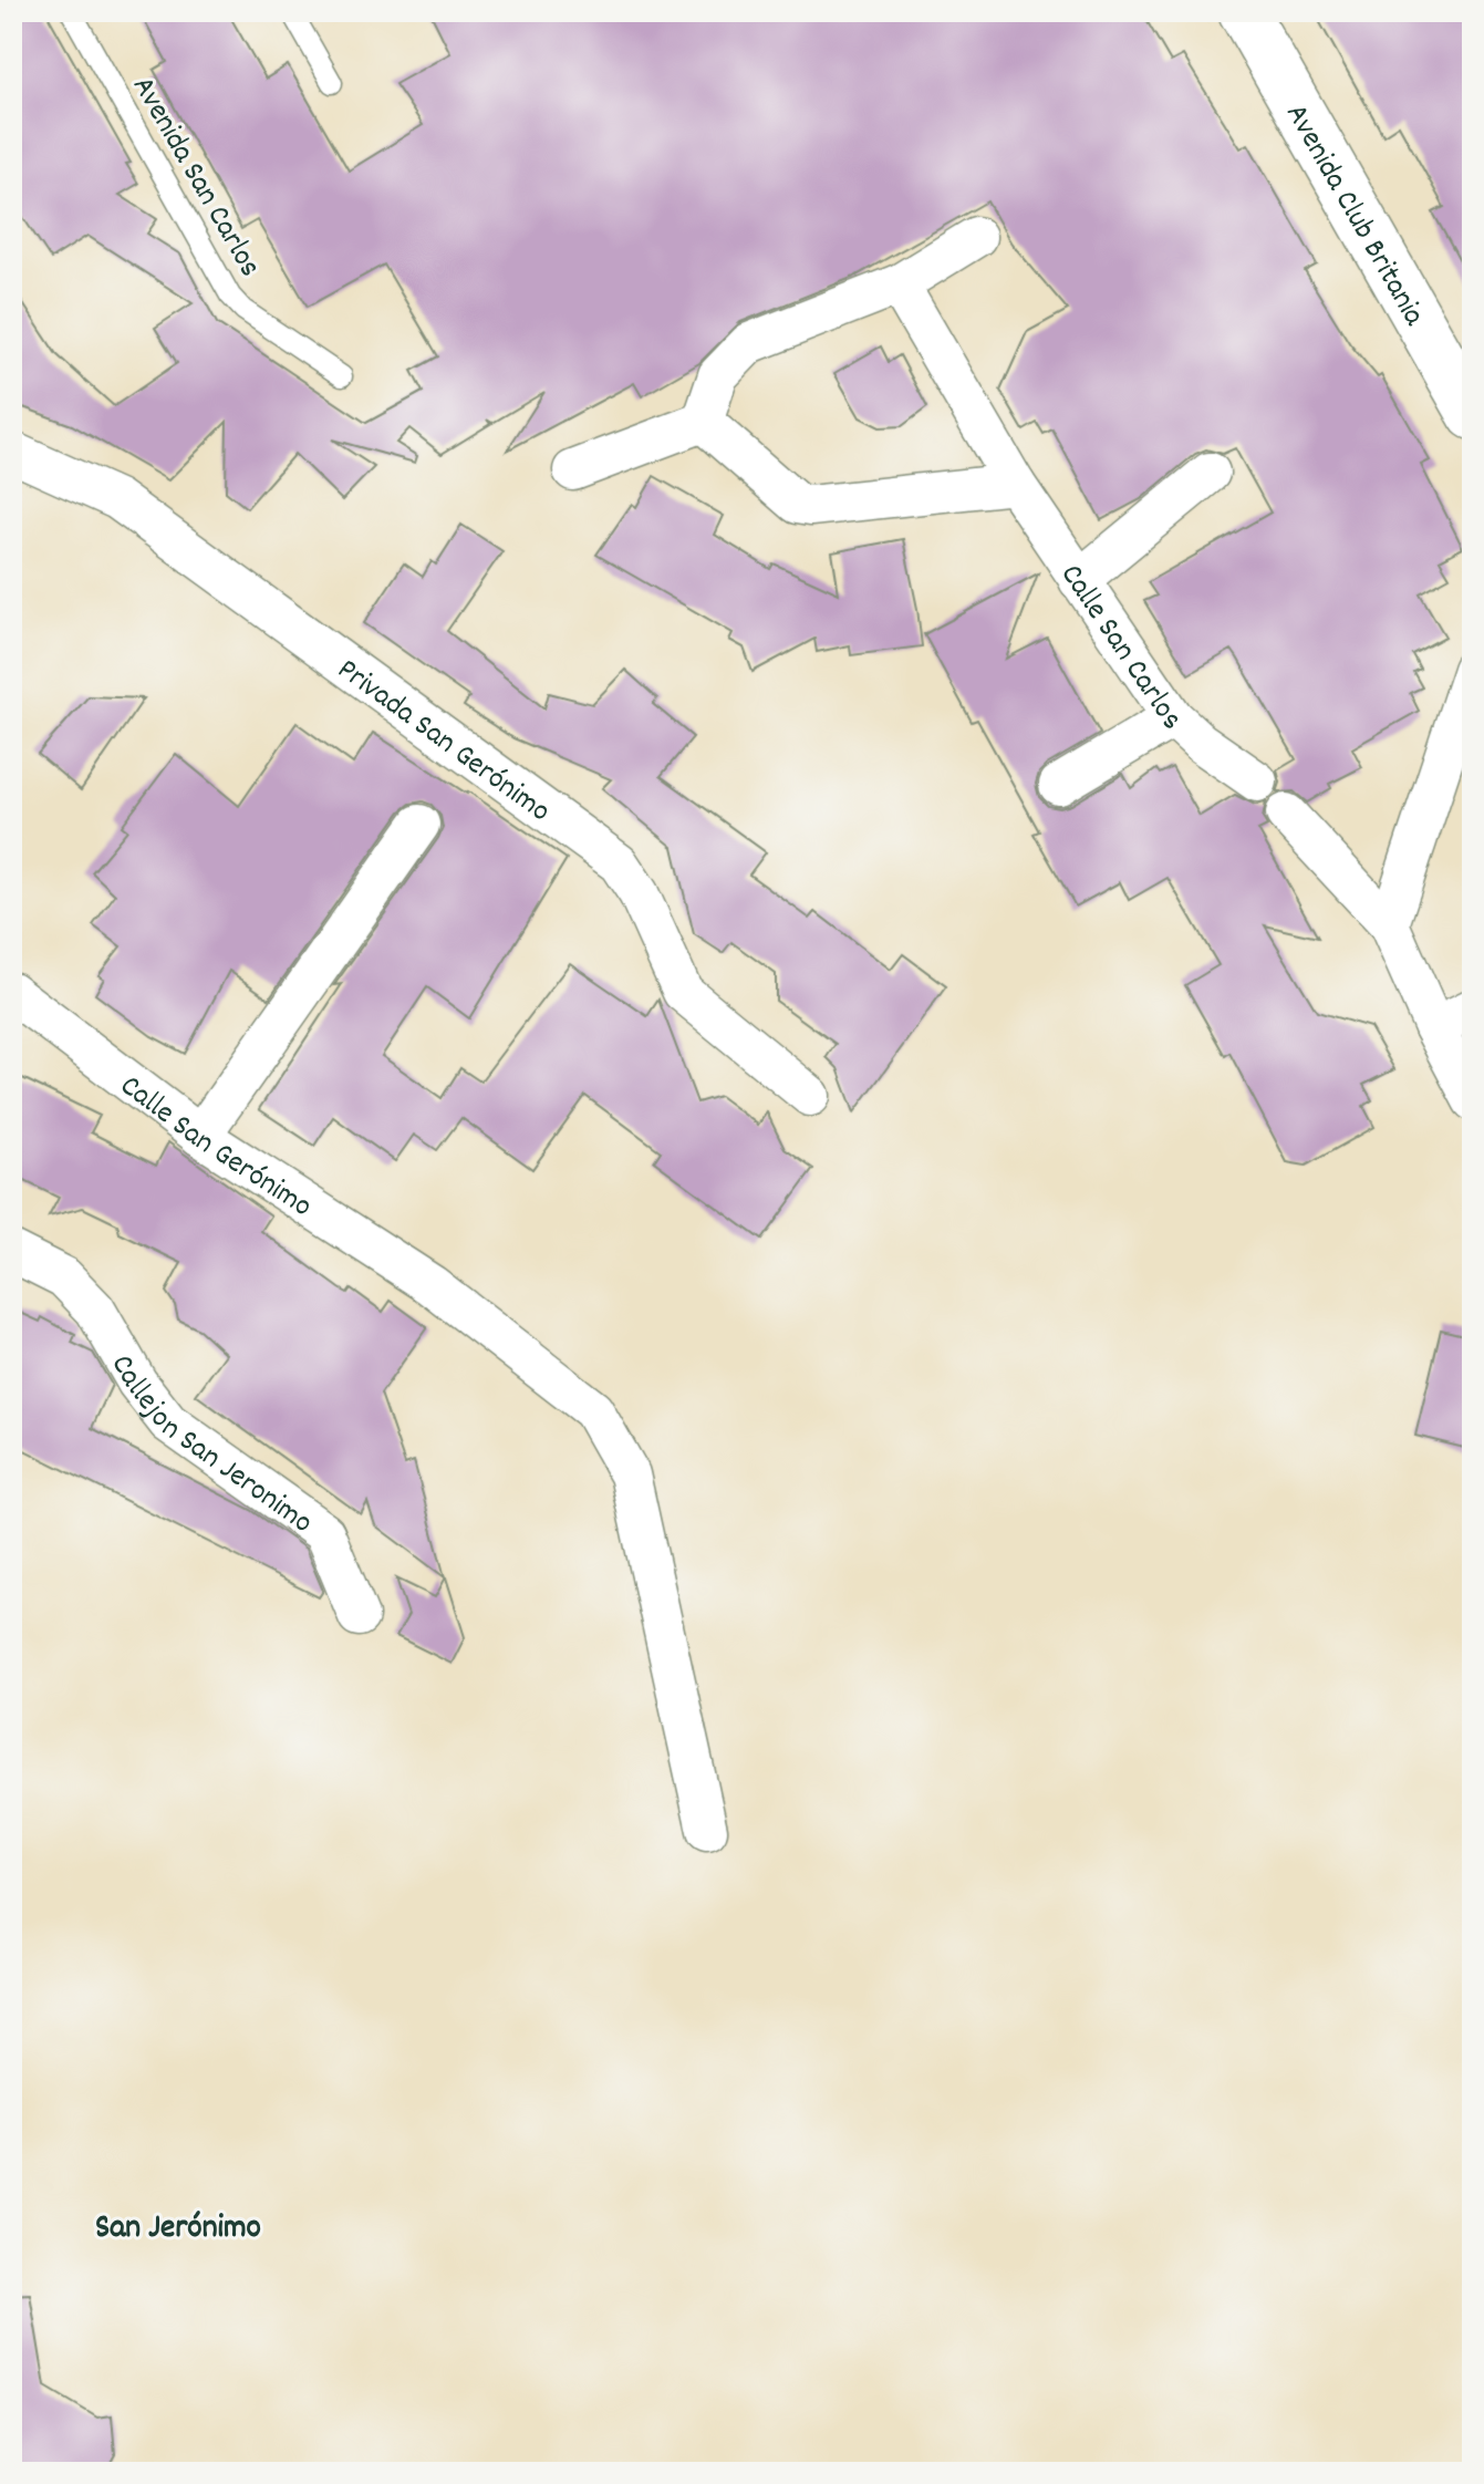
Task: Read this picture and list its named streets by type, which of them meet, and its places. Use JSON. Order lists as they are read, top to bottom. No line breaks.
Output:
{"streets":{"main road":["Avenida Club Britania"],"street":["Calle San Carlos","Privada San Gerónimo","Calle San Gerónimo","Callejon San Jeronimo"],"lane":["Avenida San Carlos"]},"districts":["San Jerónimo"]}
